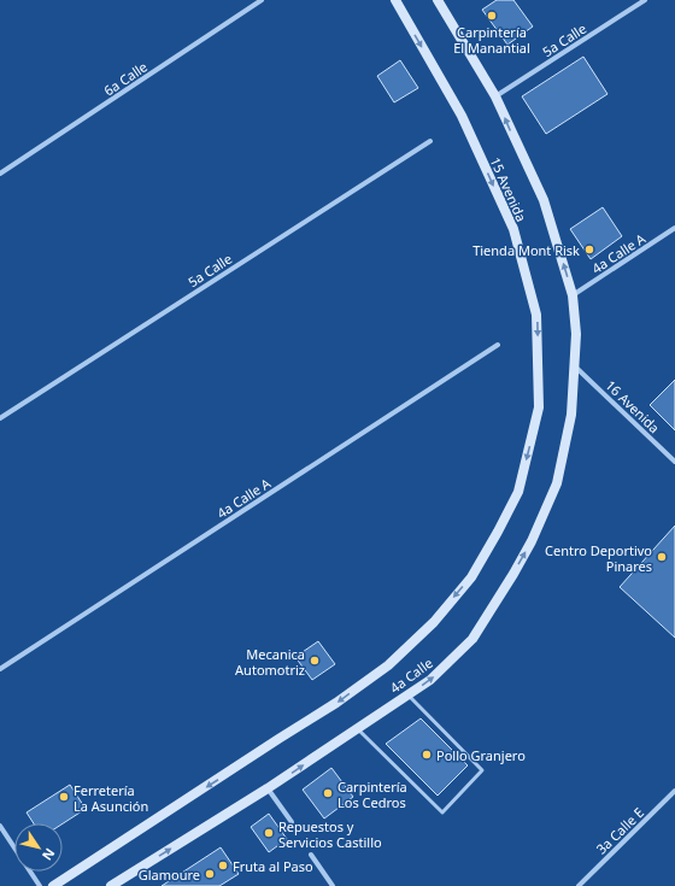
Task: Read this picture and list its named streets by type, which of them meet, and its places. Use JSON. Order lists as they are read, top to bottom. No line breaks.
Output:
{"streets":{"main road":["15 Avenida","4a Calle"],"street":["5a Calle","6a Calle","4a Calle A","16 Avenida","3a Calle E"]},"crossings":[["5a Calle","15 Avenida"],["15 Avenida","4a Calle A"],["15 Avenida","16 Avenida"],["15 Avenida","4a Calle"],["16 Avenida","4a Calle"]],"places":["Carpintería El Manantial","Tienda Mont Risk","Centro Deportivo Pinares","Mecanica Automotriz","Pollo Granjero","Carpintería Los Cedros","Ferretería La Asunción","Repuestos y Servicios Castillo","Fruta al Paso","Glamoure"],"north":"bottom right"}
